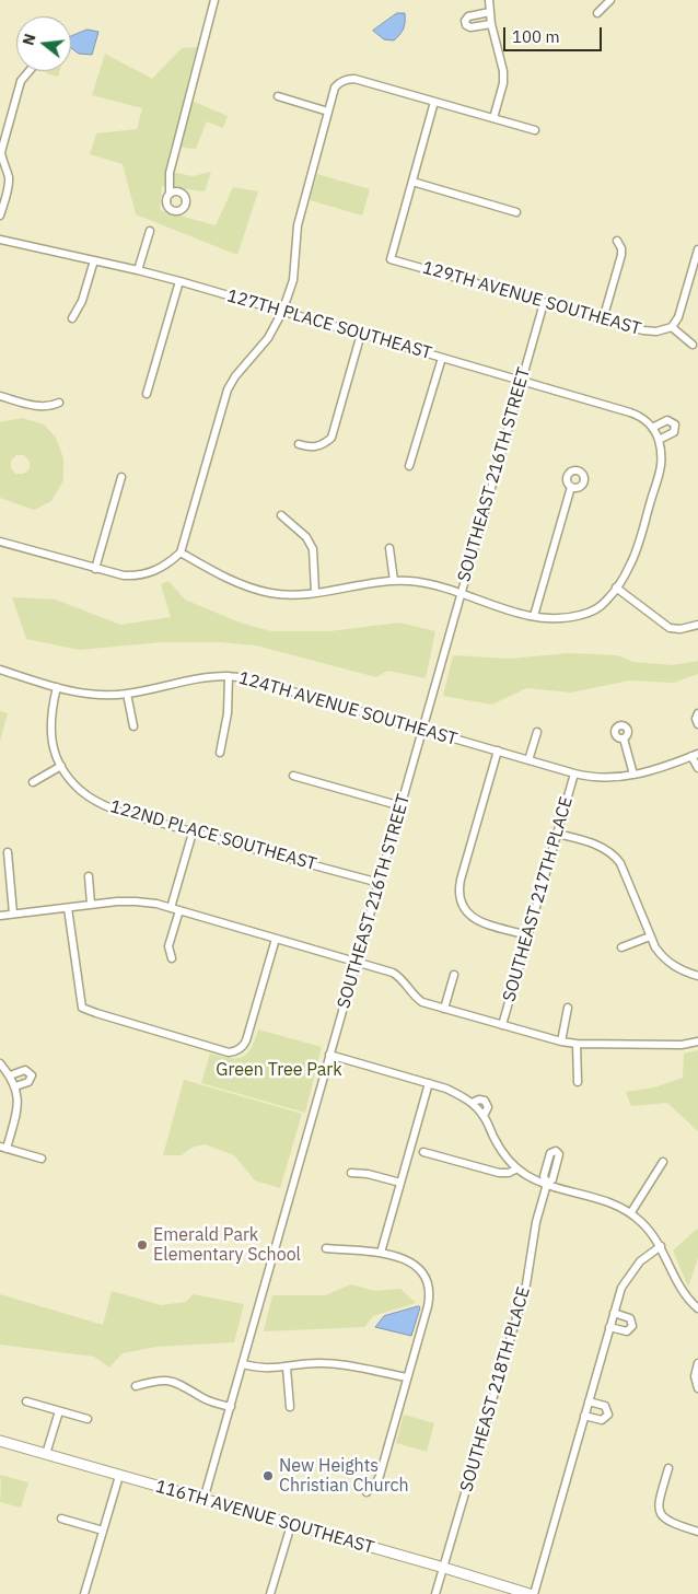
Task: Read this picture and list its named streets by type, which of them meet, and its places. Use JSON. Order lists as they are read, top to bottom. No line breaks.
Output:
{"streets":{"main road":["116TH AVENUE SOUTHEAST"],"street":["129TH AVENUE SOUTHEAST","127TH PLACE SOUTHEAST","SOUTHEAST 216TH STREET","124TH AVENUE SOUTHEAST","122ND PLACE SOUTHEAST","SOUTHEAST 217TH PLACE","SOUTHEAST 218TH PLACE"]},"crossings":[["129TH AVENUE SOUTHEAST","SOUTHEAST 216TH STREET"],["127TH PLACE SOUTHEAST","SOUTHEAST 216TH STREET"],["SOUTHEAST 216TH STREET","124TH AVENUE SOUTHEAST"],["SOUTHEAST 216TH STREET","122ND PLACE SOUTHEAST"],["SOUTHEAST 216TH STREET","116TH AVENUE SOUTHEAST"],["124TH AVENUE SOUTHEAST","122ND PLACE SOUTHEAST"],["124TH AVENUE SOUTHEAST","SOUTHEAST 217TH PLACE"],["SOUTHEAST 218TH PLACE","116TH AVENUE SOUTHEAST"]],"parks":["Green Tree Park"],"places":["Emerald Park Elementary School","New Heights Christian Church"],"scale_bar":"100 m","north":"left"}
